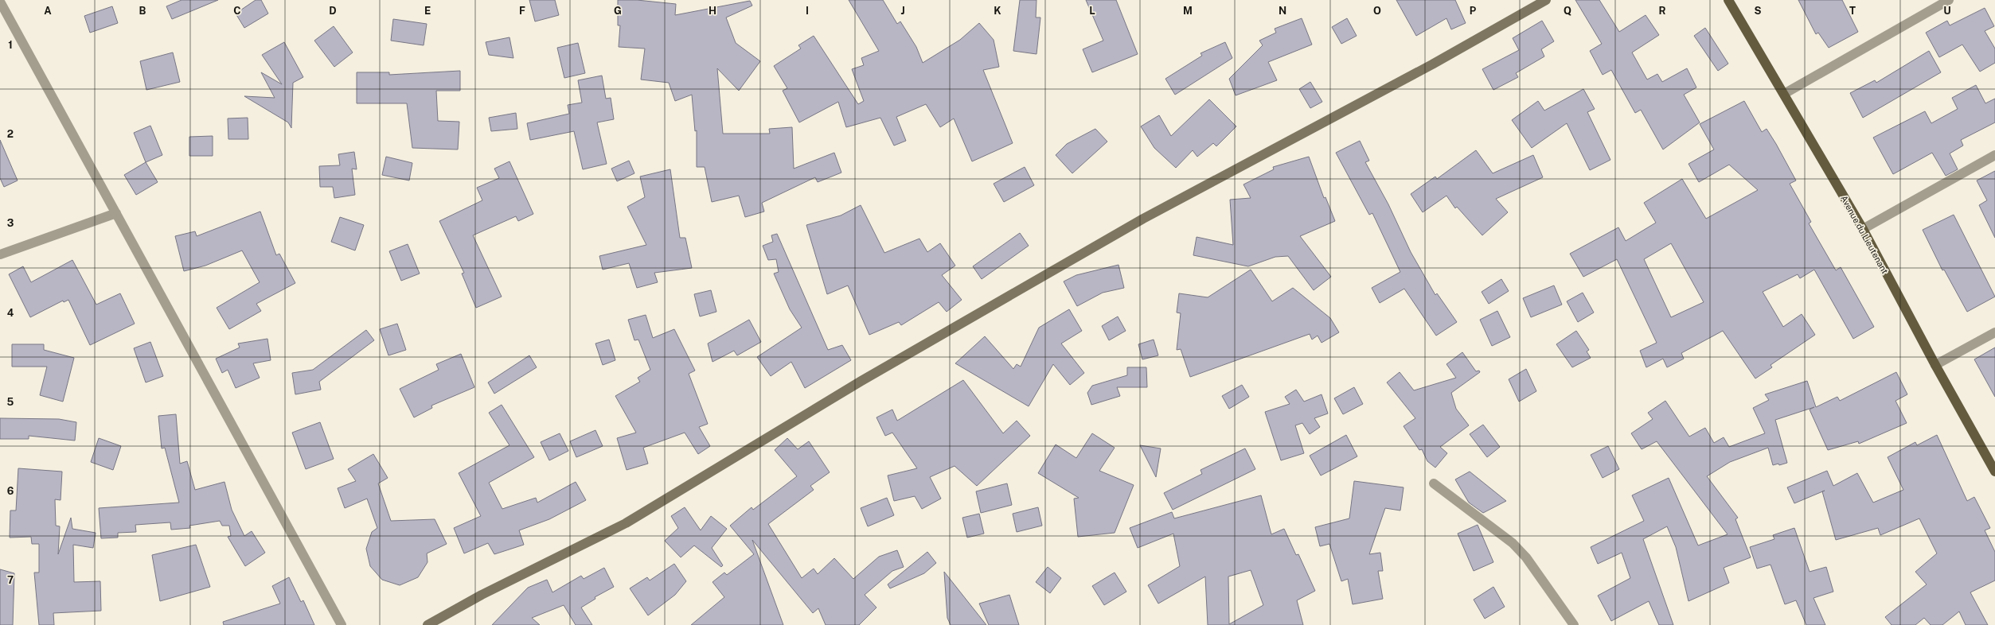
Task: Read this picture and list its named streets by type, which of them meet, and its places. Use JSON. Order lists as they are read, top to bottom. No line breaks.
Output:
{"streets":{"main road":["Avenue du Lieutenant"]},"grid":{"columns":["A","B","C","D","E","F","G","H","I","J","K","L","M","N","O","P","Q","R","S","T","U"],"rows":["1","2","3","4","5","6","7"]}}
